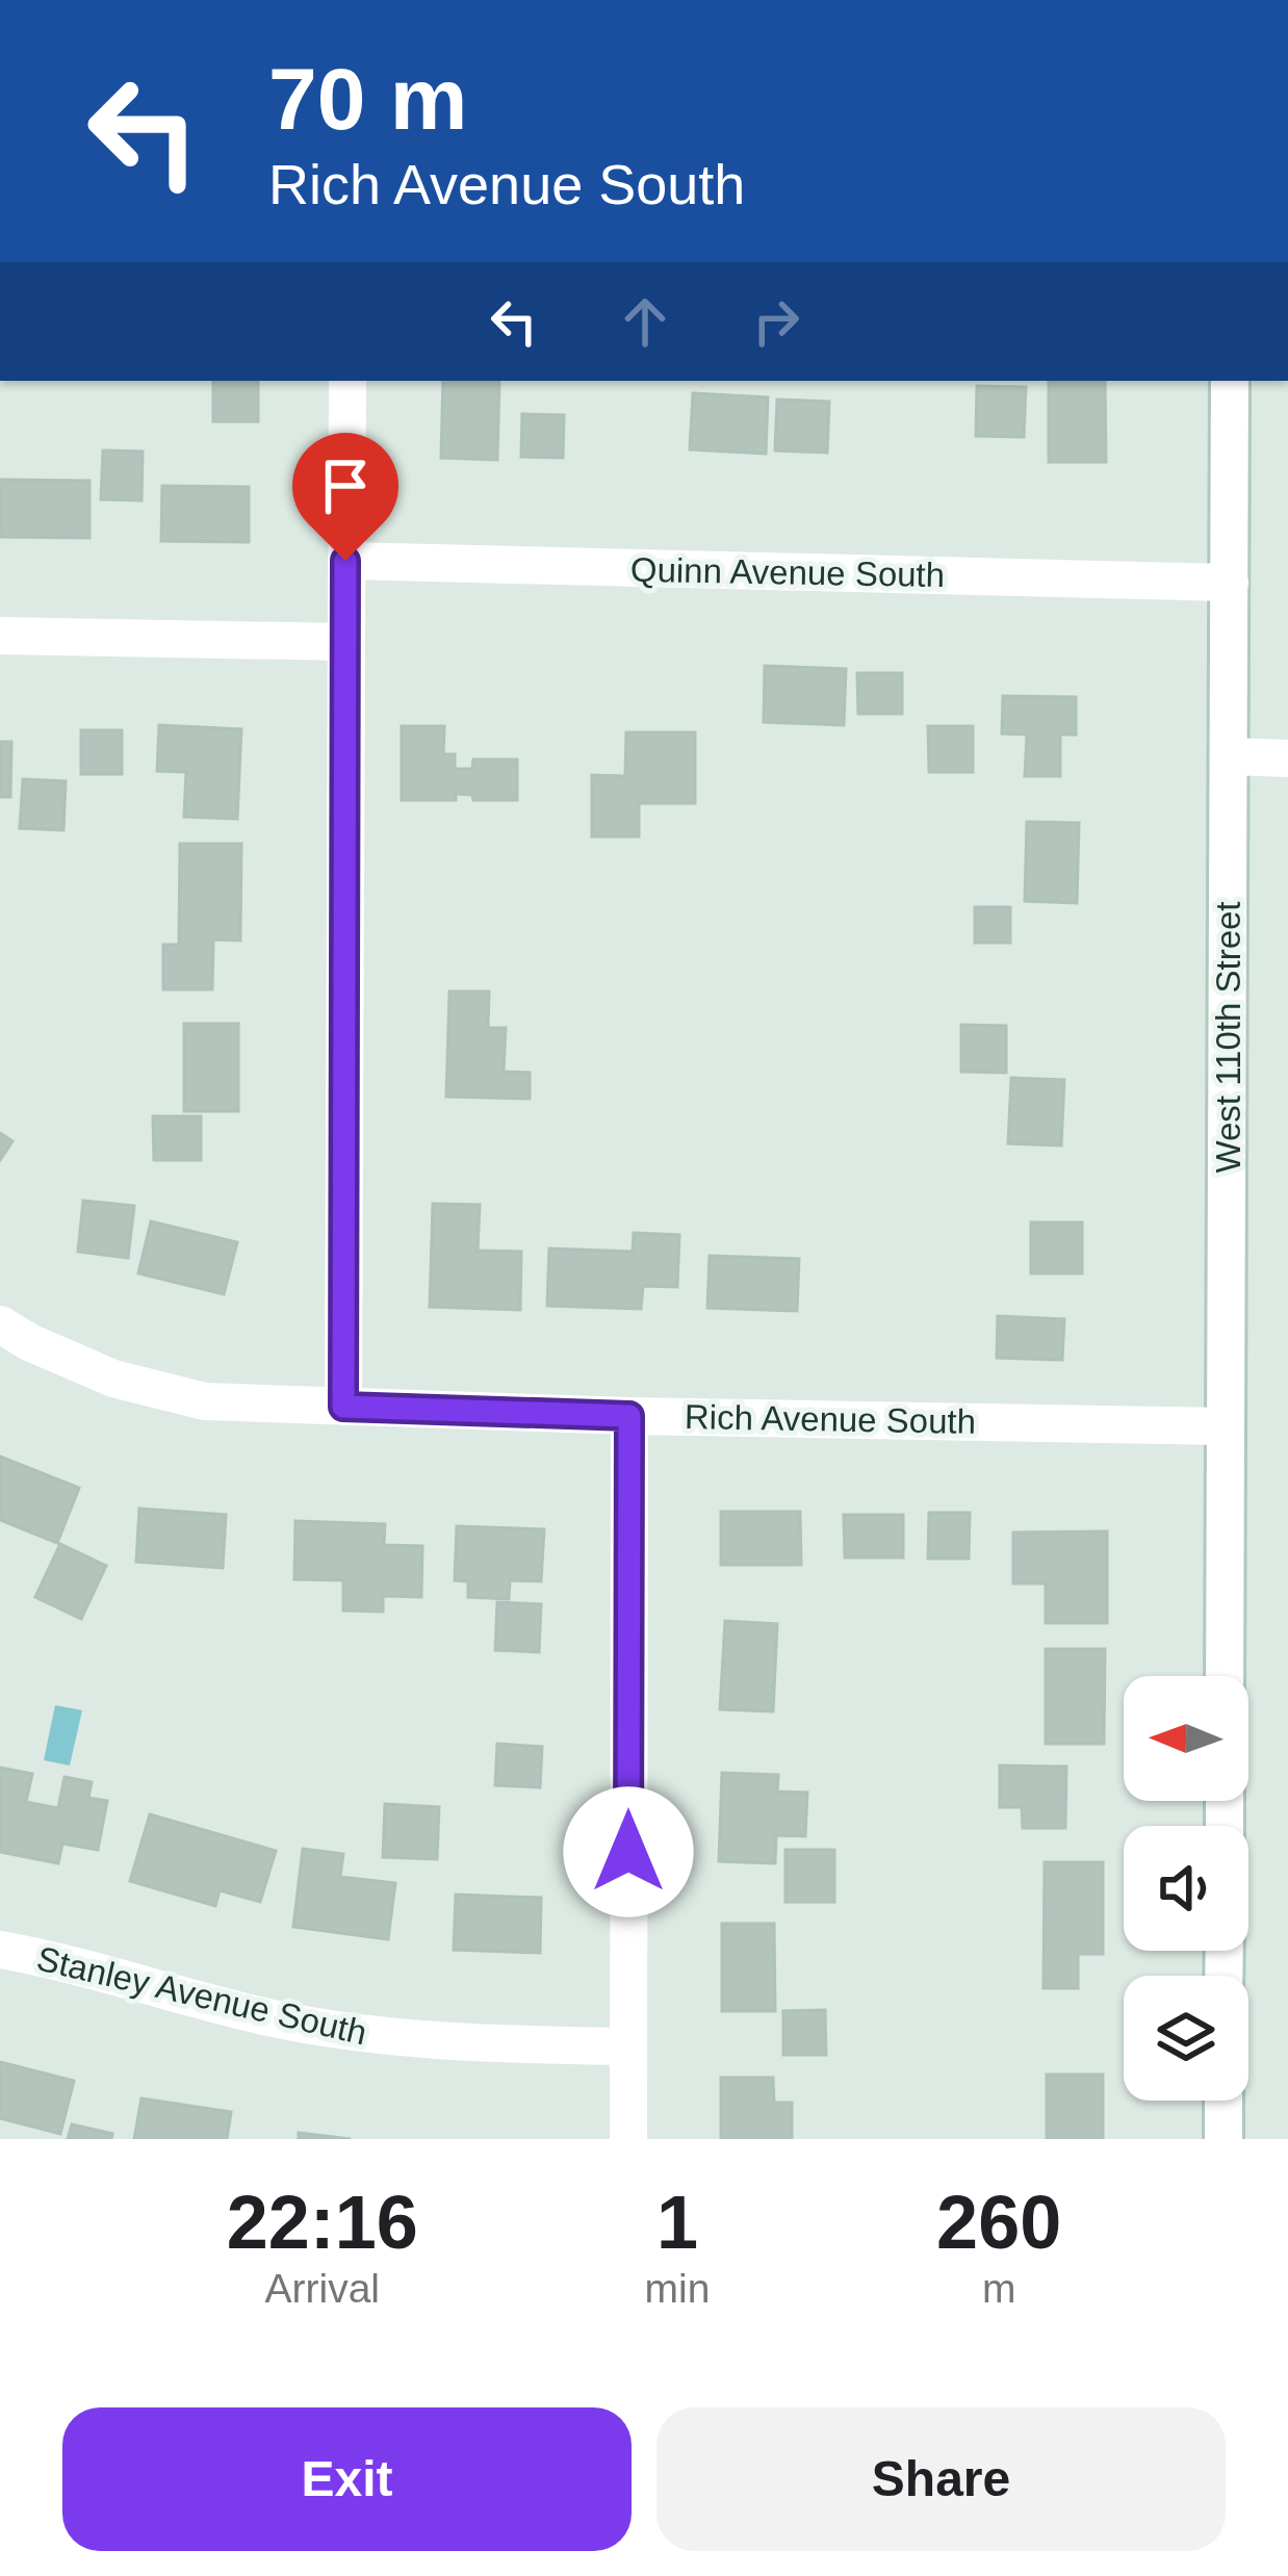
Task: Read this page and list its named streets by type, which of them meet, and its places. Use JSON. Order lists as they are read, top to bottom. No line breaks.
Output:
{"streets":{"street":["Quinn Avenue South","West 110th Street","Rich Avenue South","Stanley Avenue South"]},"crossings":[["Quinn Avenue South","West 110th Street"],["West 110th Street","Rich Avenue South"]],"north":"left","page":{"turn":["70 m","Rich Avenue South"],"eta":["22:16","Arrival","1","min","260","m"],"buttons":["Exit","Share"]}}
